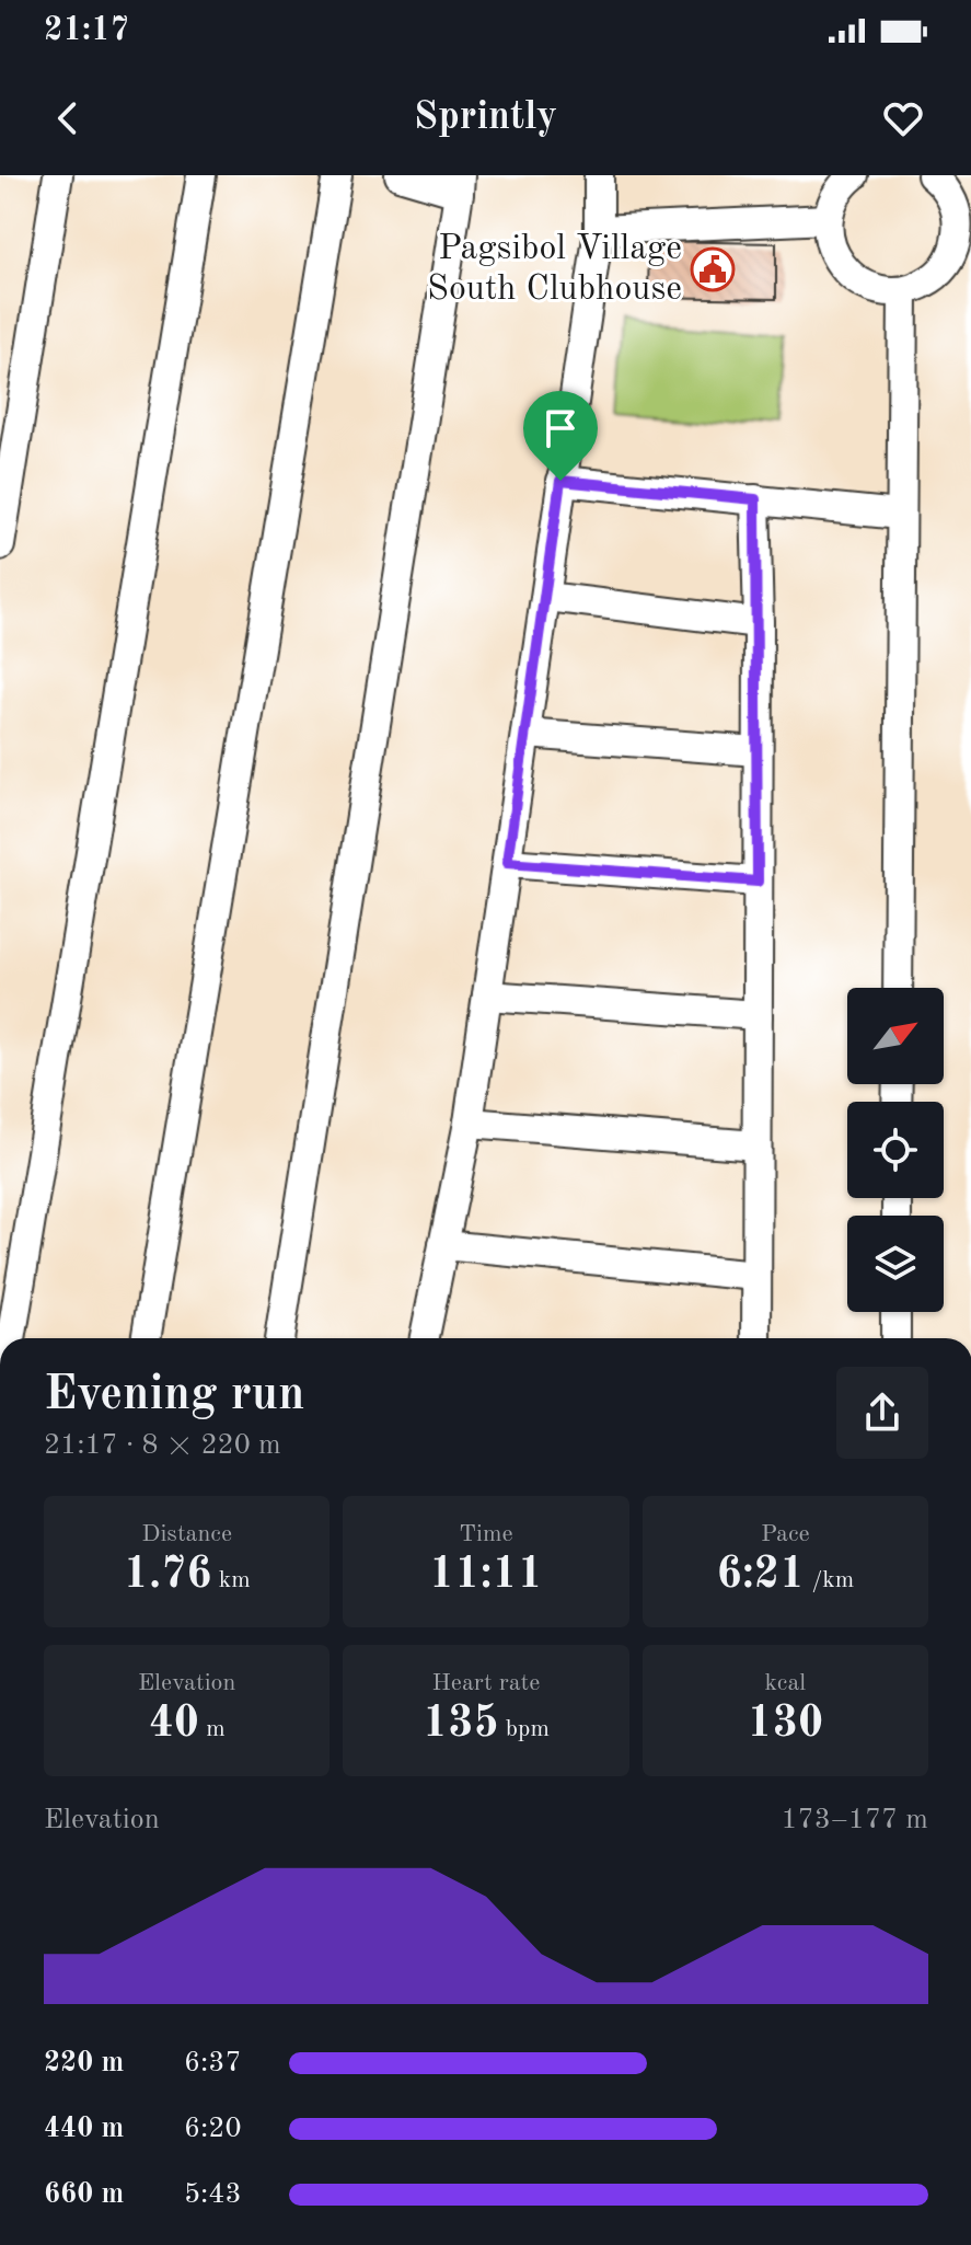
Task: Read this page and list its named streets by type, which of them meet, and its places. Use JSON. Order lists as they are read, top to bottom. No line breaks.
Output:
{"places":{"public building":["Pagsibol Village South Clubhouse"]},"north":"top right","page":{"status":"21:17","header":"Sprintly","heading":["Evening run","21:17 · 8 × 220 m"],"stats":[["Distance","1.76 km"],["Time","11:11"],["Pace","6:21 /km"],["Elevation","40 m"],["Heart rate","135 bpm"],["kcal","130"]],"chart":["Elevation","173–177 m"],"list":[{"name":"220 m","note":"6:37"},{"name":"440 m","note":"6:20"},{"name":"660 m","note":"5:43"}]}}
